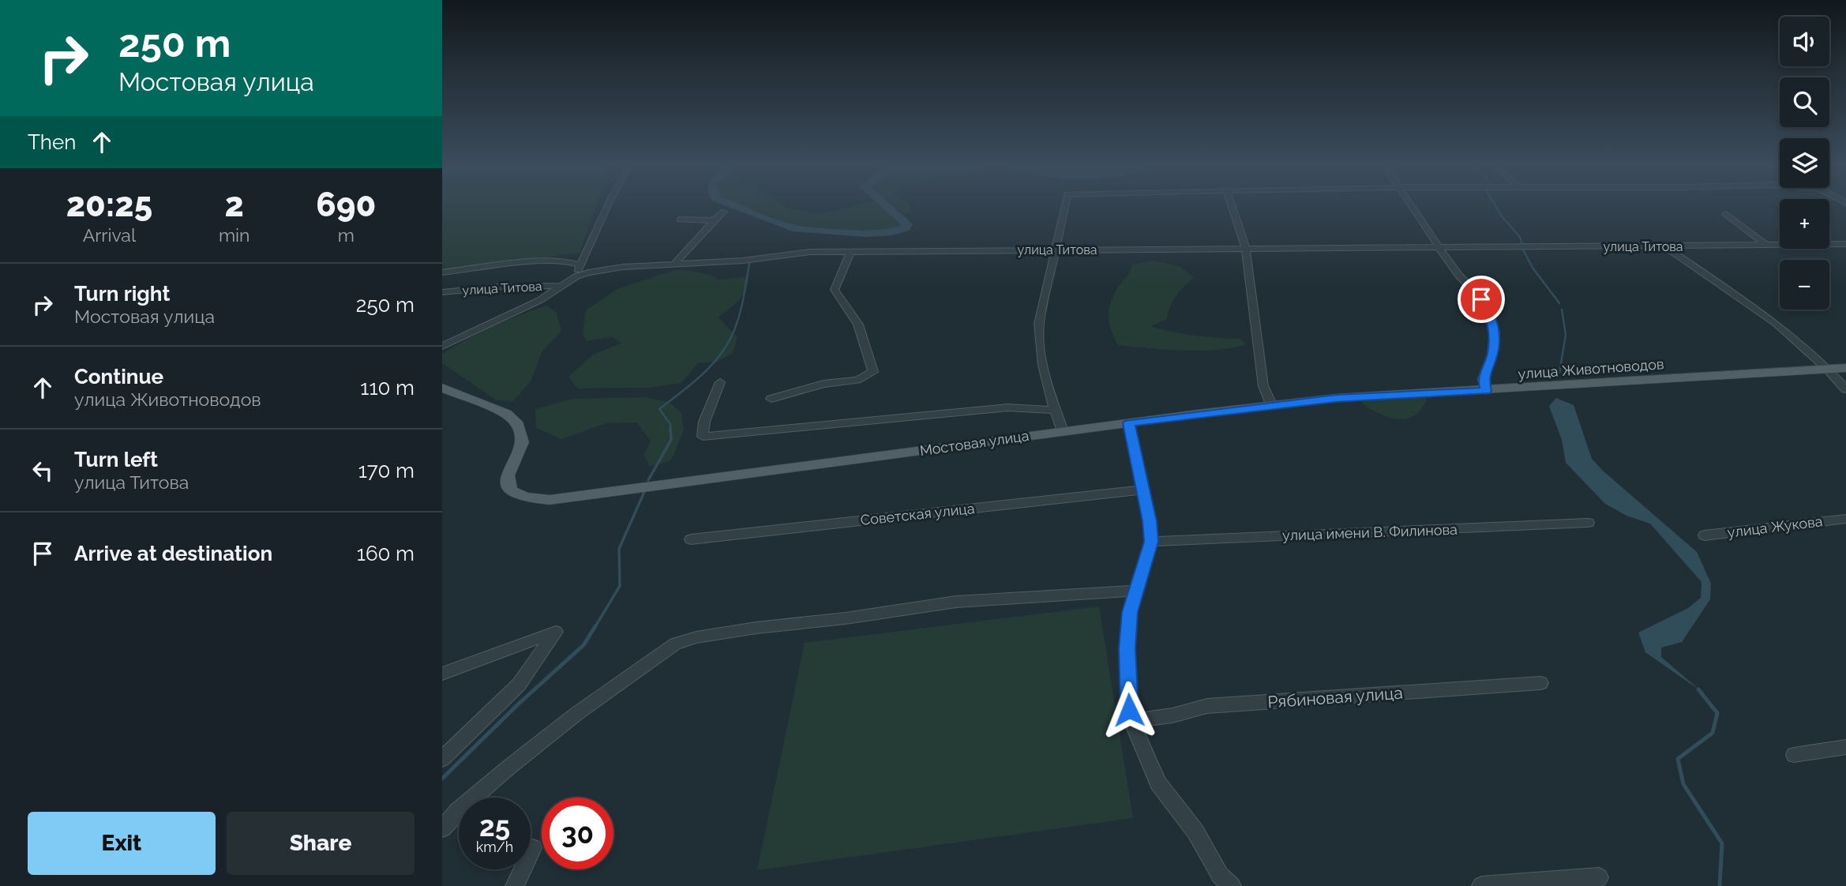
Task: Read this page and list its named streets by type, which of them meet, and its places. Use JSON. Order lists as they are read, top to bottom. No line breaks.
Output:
{"streets":{"main road":["улица Животноводов","Мостовая улица"],"street":["улица Титова","Советская улица","улица Жукова","улица имени В. Филинова","Рябиновая улица"]},"crossings":[["улица Животноводов","Мостовая улица"]],"page":{"turn":["250 m","Мостовая улица"],"map_buttons":["+","−"],"then":"Then","eta":["20:25","Arrival","2","min","690","m"],"list":[{"name":"Turn right","note":"Мостовая улица","value":"250 m"},{"name":"Continue","note":"улица Животноводов","value":"110 m"},{"name":"Turn left","note":"улица Титова","value":"170 m"},{"name":"Arrive at destination","value":"160 m"}],"speed":"25 km/h","limit":"30","buttons":["Exit","Share"]}}
